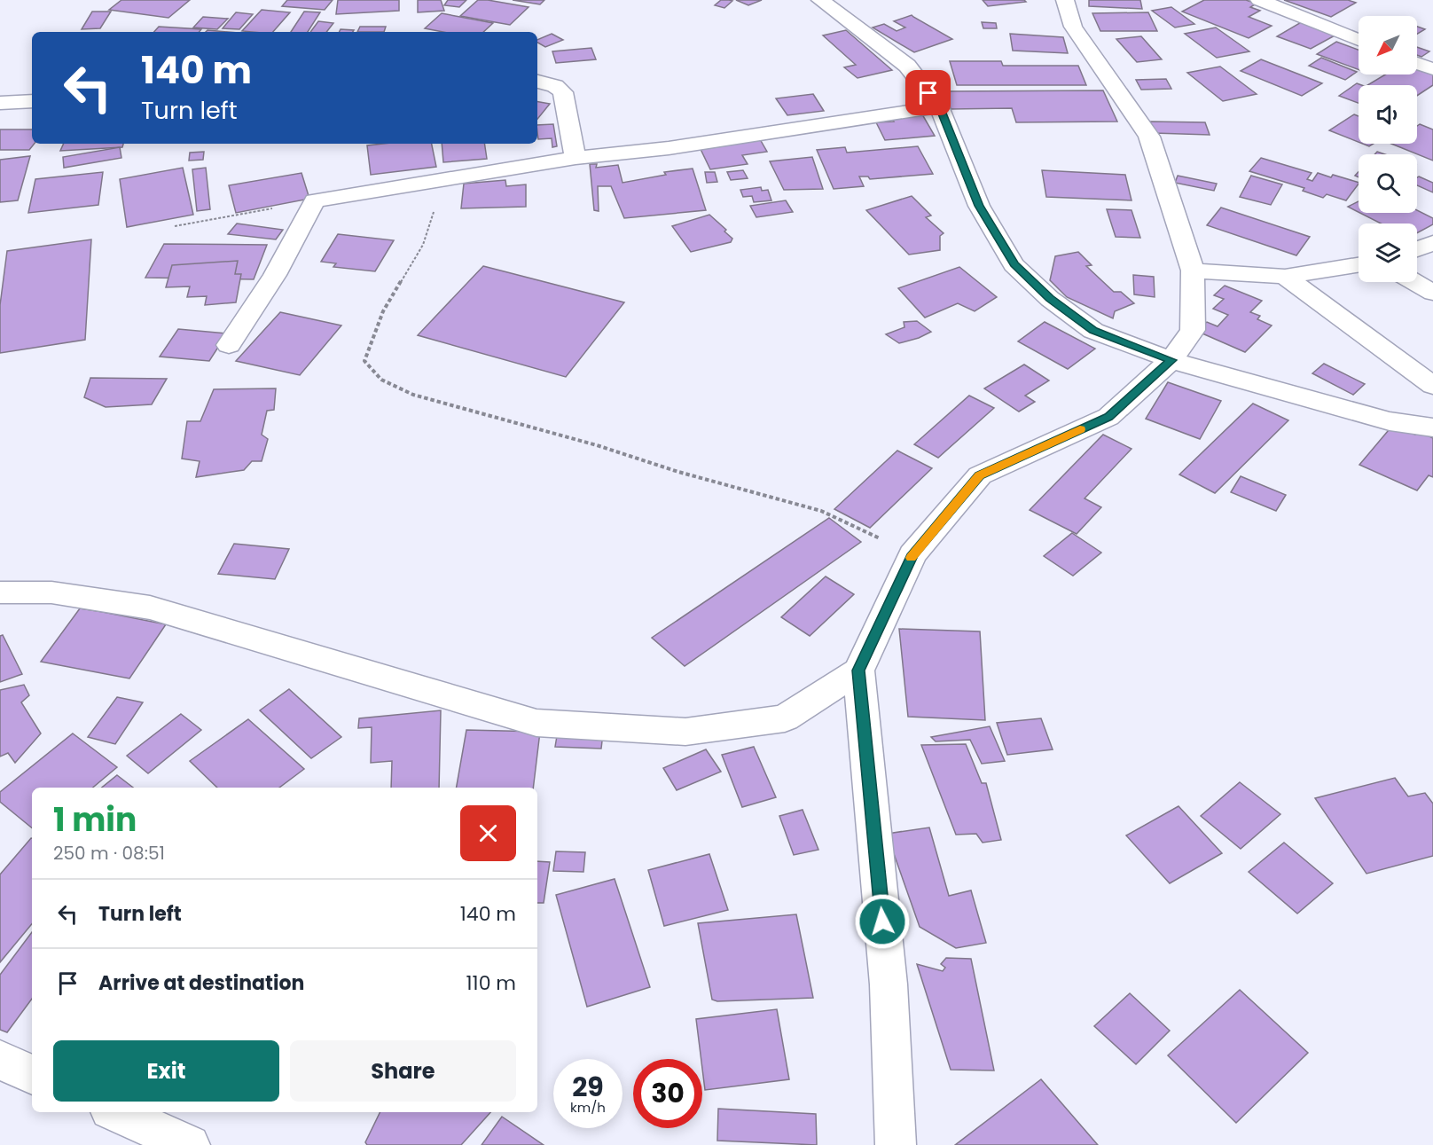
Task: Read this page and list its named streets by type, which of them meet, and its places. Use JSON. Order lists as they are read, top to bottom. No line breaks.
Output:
{"north":"bottom left","page":{"turn":["140 m","Turn left"],"heading":["1 min","250 m · 08:51"],"list":[{"name":"Turn left","value":"140 m"},{"name":"Arrive at destination","value":"110 m"}],"buttons":["Exit","Share"],"speed":"29 km/h","limit":"30"}}
